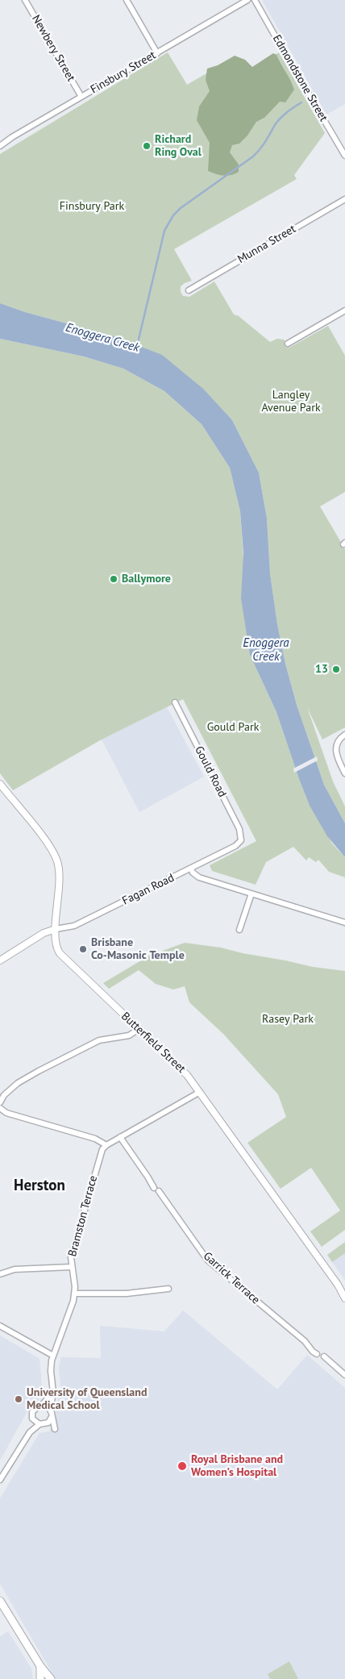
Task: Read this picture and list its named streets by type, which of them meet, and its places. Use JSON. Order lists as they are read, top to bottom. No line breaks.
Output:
{"streets":{"street":["Newbery Street","Finsbury Street","Edmondstone Street","Munna Street","Gould Road","Fagan Road","Butterfield Street","Bramston Terrace","Garrick Terrace"]},"crossings":[["Newbery Street","Finsbury Street"],["Gould Road","Fagan Road"],["Fagan Road","Butterfield Street"]],"districts":["Herston"],"water":["Enoggera Creek"],"parks":["Finsbury Park","Langley Avenue Park","Gould Park","Rasey Park"],"places":["Richard Ring Oval","Ballymore","13","Brisbane Co-Masonic Temple","University of Queensland Medical School","Royal Brisbane and Women’s Hospital"]}
